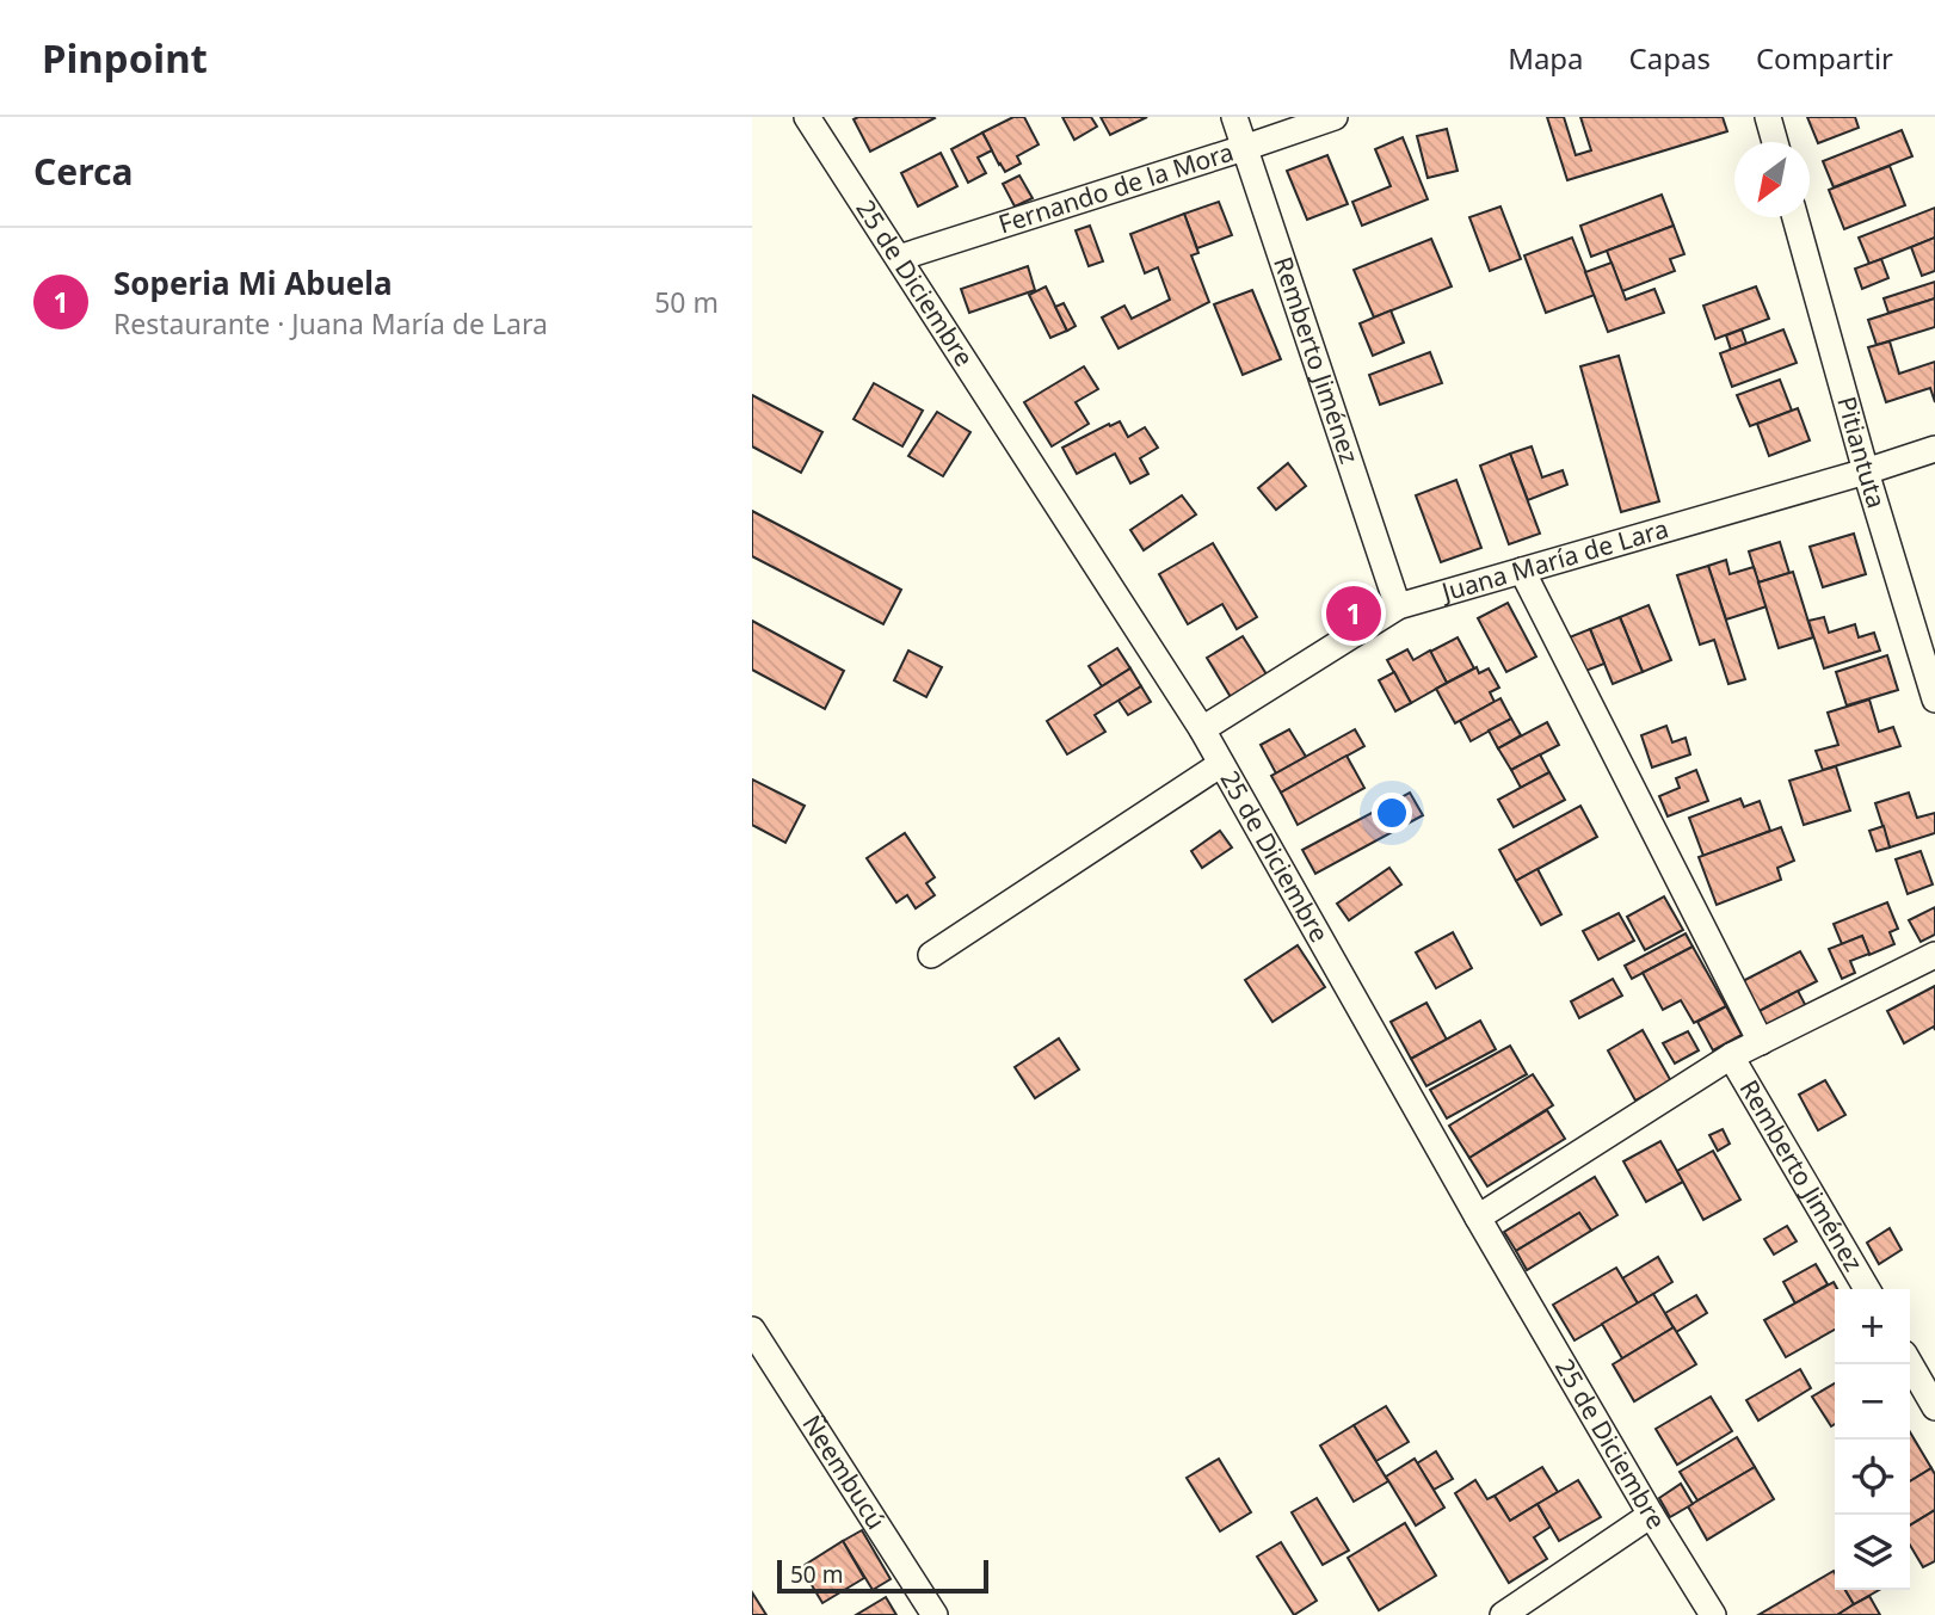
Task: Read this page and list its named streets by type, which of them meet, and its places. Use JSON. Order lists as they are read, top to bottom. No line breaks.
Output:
{"streets":{"street":["Fernando de la Mora","25 de Diciembre","Remberto Jiménez","Pitiantuta","Juana María de Lara","Ñeembucú"]},"crossings":[["Fernando de la Mora","25 de Diciembre"],["Fernando de la Mora","Remberto Jiménez"],["25 de Diciembre","Juana María de Lara"],["Remberto Jiménez","Juana María de Lara"],["Pitiantuta","Juana María de Lara"]],"scale_bar":"50 m","north":"bottom left","page":{"header":"Pinpoint","nav":["Mapa","Capas","Compartir"],"heading":"Cerca","list":[{"mark":"1","name":"Soperia Mi Abuela","note":"Restaurante · Juana María de Lara","value":"50 m"}],"pins":"1","map_buttons":["+","−"],"scale":"50 m"}}
